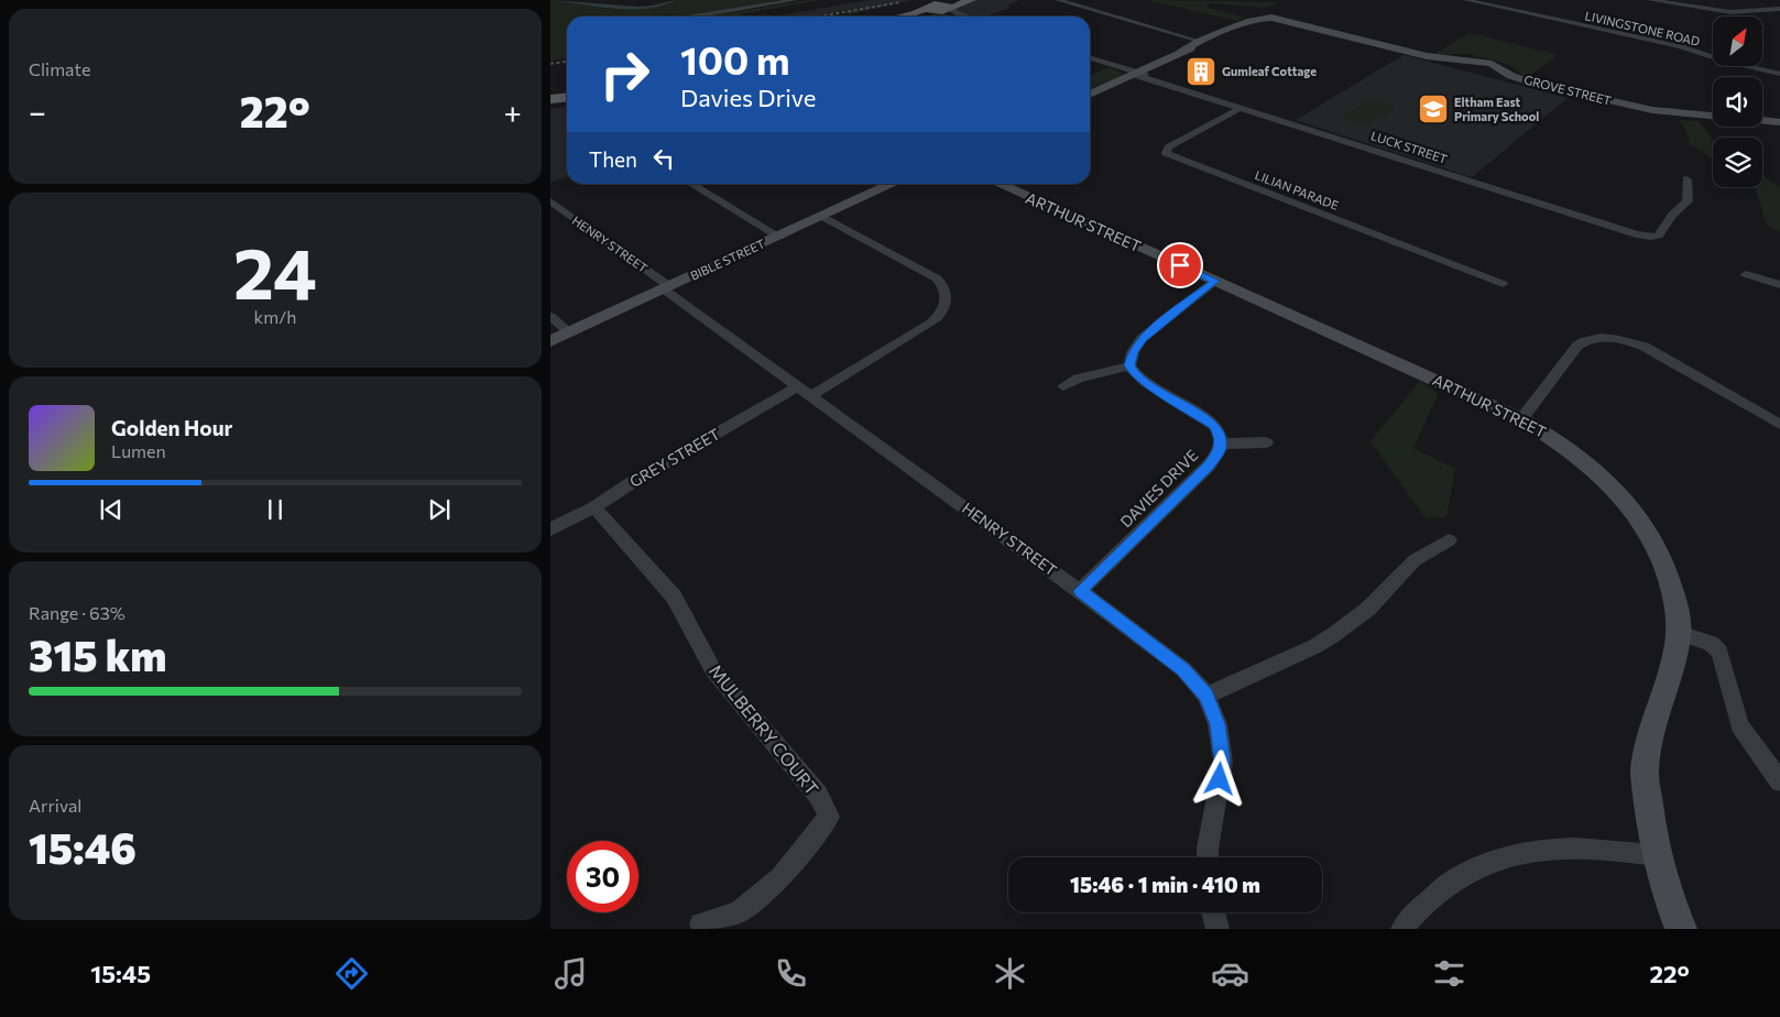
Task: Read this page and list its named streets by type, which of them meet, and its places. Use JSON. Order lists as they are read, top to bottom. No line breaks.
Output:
{"streets":{"street":["LIVINGSTONE ROAD","GROVE STREET","LUCK STREET","LILIAN PARADE","ARTHUR STREET","HENRY STREET","BIBLE STREET","GREY STREET","DAVIES DRIVE","MULBERRY COURT"]},"crossings":[["LUCK STREET","LILIAN PARADE"],["HENRY STREET","BIBLE STREET"],["HENRY STREET","GREY STREET"],["HENRY STREET","DAVIES DRIVE"],["BIBLE STREET","GREY STREET"],["GREY STREET","MULBERRY COURT"]],"places":{"building":["Gumleaf Cottage"],"school or university":["Eltham East Primary School"]},"north":"top right","page":{"tile":["Climate",["24","km/h"],["Range · 63%","315 km"],["Arrival","15:46"]],"turn":["100 m","Davies Drive"],"heat":["−","22°","+"],"then":"Then","song":["Golden Hour","Lumen"],"limit":"30","trip":"15:46 · 1 min · 410 m","tabs":["15:45","22°"]}}
